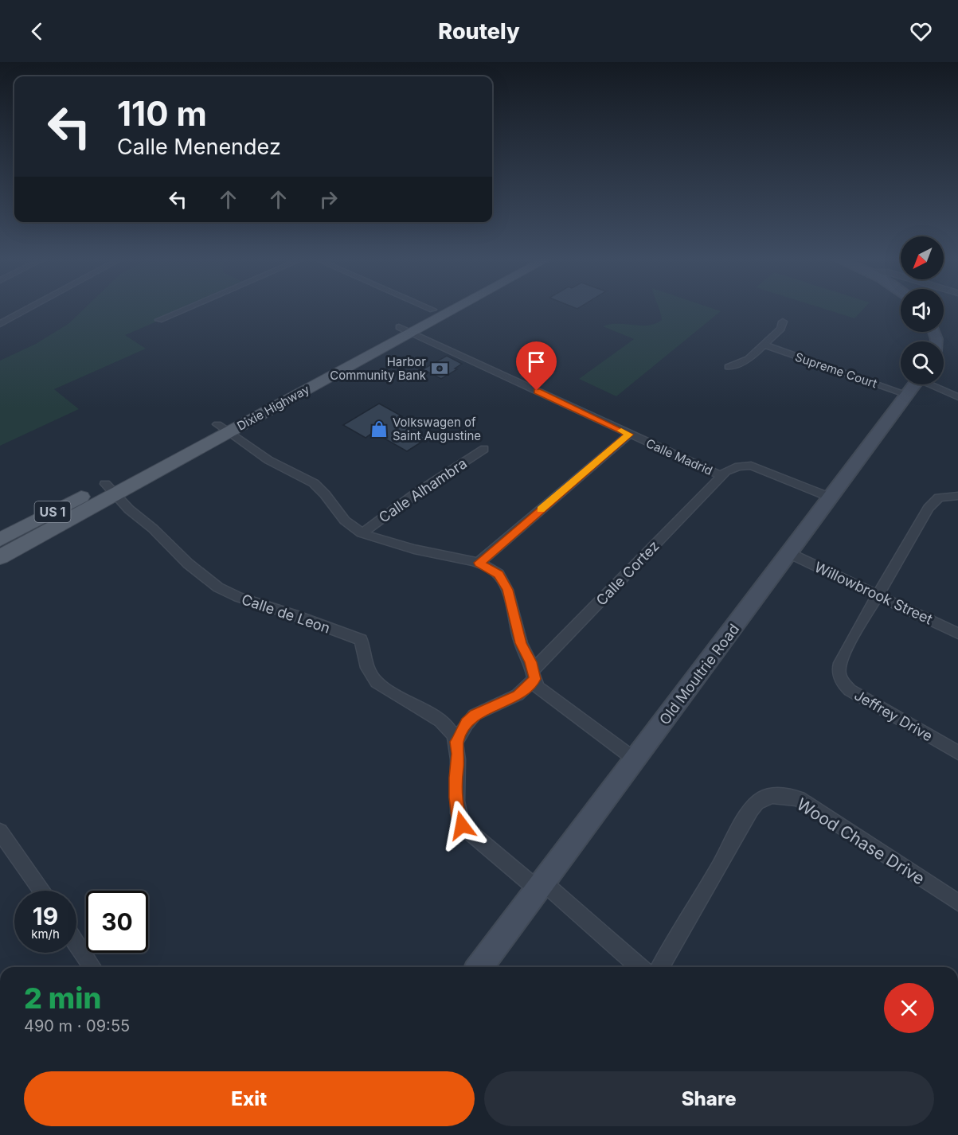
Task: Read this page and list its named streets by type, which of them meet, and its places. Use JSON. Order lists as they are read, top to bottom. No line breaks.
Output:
{"streets":{"main road":["US 1","Old Moultrie Road"],"street":["Supreme Court","Calle Madrid","Calle Alhambra","Calle Cortez","Willowbrook Street","Calle de Leon","Jeffrey Drive","Wood Chase Drive"]},"crossings":[["Calle Madrid","US 1"],["Calle Madrid","Calle Cortez"],["Calle Madrid","Old Moultrie Road"],["US 1","Calle de Leon"],["Willowbrook Street","Old Moultrie Road"],["Willowbrook Street","Jeffrey Drive"]],"places":{"bank":["Harbor Community Bank"],"shop":["Volkswagen of Saint Augustine"]},"north":"bottom left","page":{"header":"Routely","turn":["110 m","Calle Menendez"],"speed":"19 km/h","limit":"30","heading":["2 min","490 m · 09:55"],"buttons":["Exit","Share"]}}
